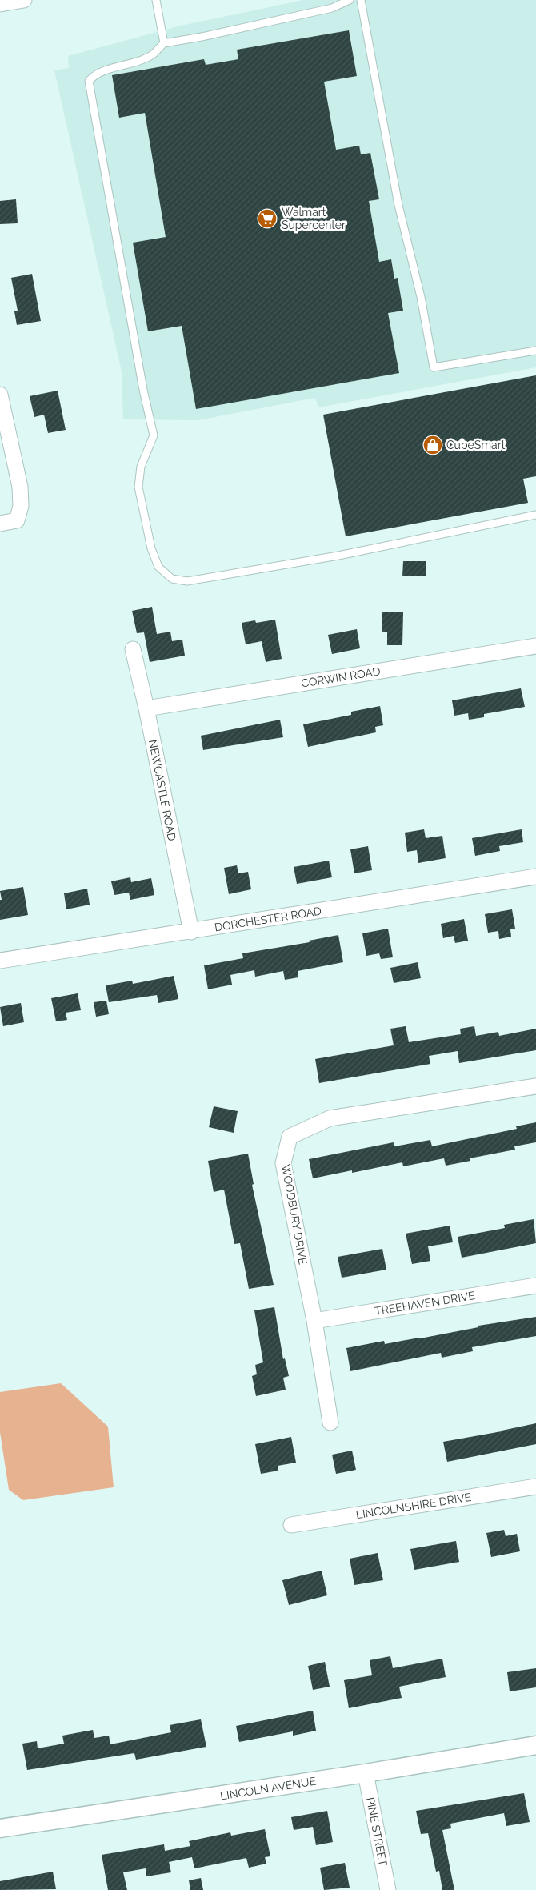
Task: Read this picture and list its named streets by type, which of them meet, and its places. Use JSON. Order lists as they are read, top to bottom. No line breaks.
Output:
{"streets":{"street":["CORWIN ROAD","NEWCASTLE ROAD","DORCHESTER ROAD","WOODBURY DRIVE","TREEHAVEN DRIVE","LINCOLNSHIRE DRIVE","LINCOLN AVENUE","PINE STREET"]},"crossings":[["CORWIN ROAD","NEWCASTLE ROAD"],["NEWCASTLE ROAD","DORCHESTER ROAD"],["WOODBURY DRIVE","TREEHAVEN DRIVE"],["LINCOLN AVENUE","PINE STREET"]],"places":{"supermarket":["Walmart Supercenter"],"shop":["CubeSmart"]}}
